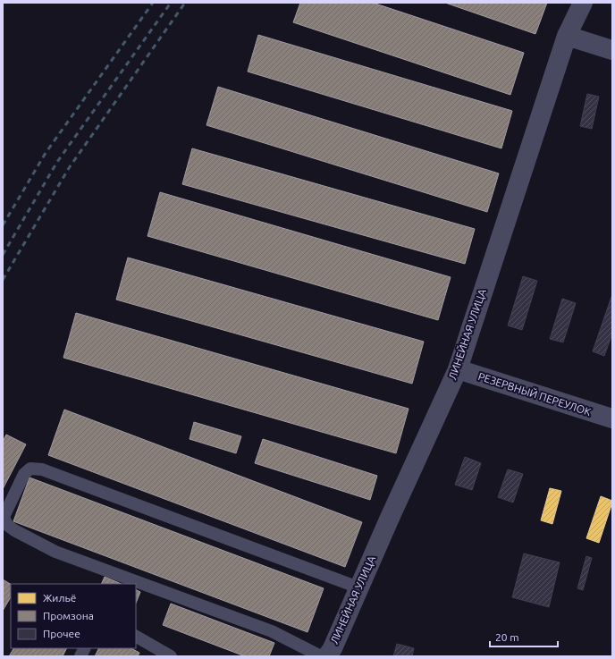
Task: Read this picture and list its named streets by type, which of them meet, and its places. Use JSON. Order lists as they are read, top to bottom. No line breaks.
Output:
{"streets":{"street":["ЛИНЕЙНАЯ УЛИЦА","РЕЗЕРВНЫЙ ПЕРЕУЛОК"]},"crossings":[["ЛИНЕЙНАЯ УЛИЦА","РЕЗЕРВНЫЙ ПЕРЕУЛОК"]],"legend":["Жильё","Промзона","Прочее"],"scale_bar":"20 m"}
